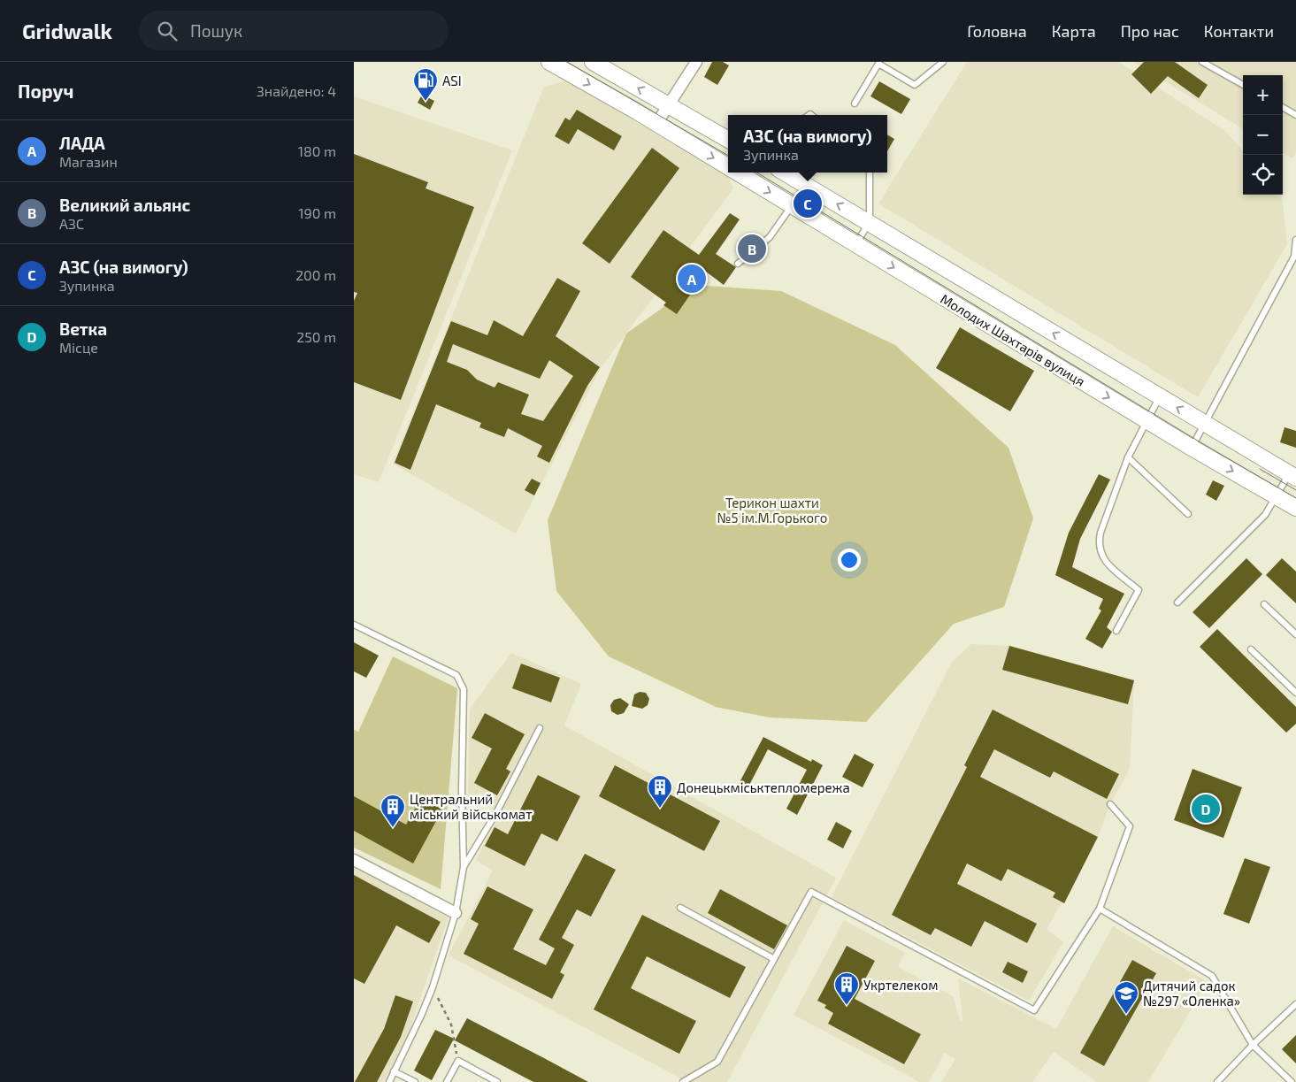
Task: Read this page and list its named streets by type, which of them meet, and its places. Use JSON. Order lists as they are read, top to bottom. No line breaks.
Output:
{"streets":{"main road":["Молодих Шахтарів вулиця"]},"parks":["Терикон шахти №5 ім.М.Горького"],"places":{"fuel station":["ASI"],"building":["Донецькміськтепломережа","Центральний міський військомат","Укртелеком"],"school or university":["Дитячий садок №297 «Оленка»"]},"page":{"header":"Gridwalk","search":"Пошук","nav":["Головна","Карта","Про нас","Контакти"],"heading":["Поруч","Знайдено: 4"],"map_buttons":["+","−"],"popup":["АЗС (на вимогу)","Зупинка"],"list":[{"mark":"A","name":"ЛАДА","note":"Магазин","value":"180 m"},{"mark":"B","name":"Великий альянс","note":"АЗС","value":"190 m"},{"mark":"C","name":"АЗС (на вимогу)","note":"Зупинка","value":"200 m"},{"mark":"D","name":"Ветка","note":"Місце","value":"250 m"}],"pins":["C","B","A","D"]}}
